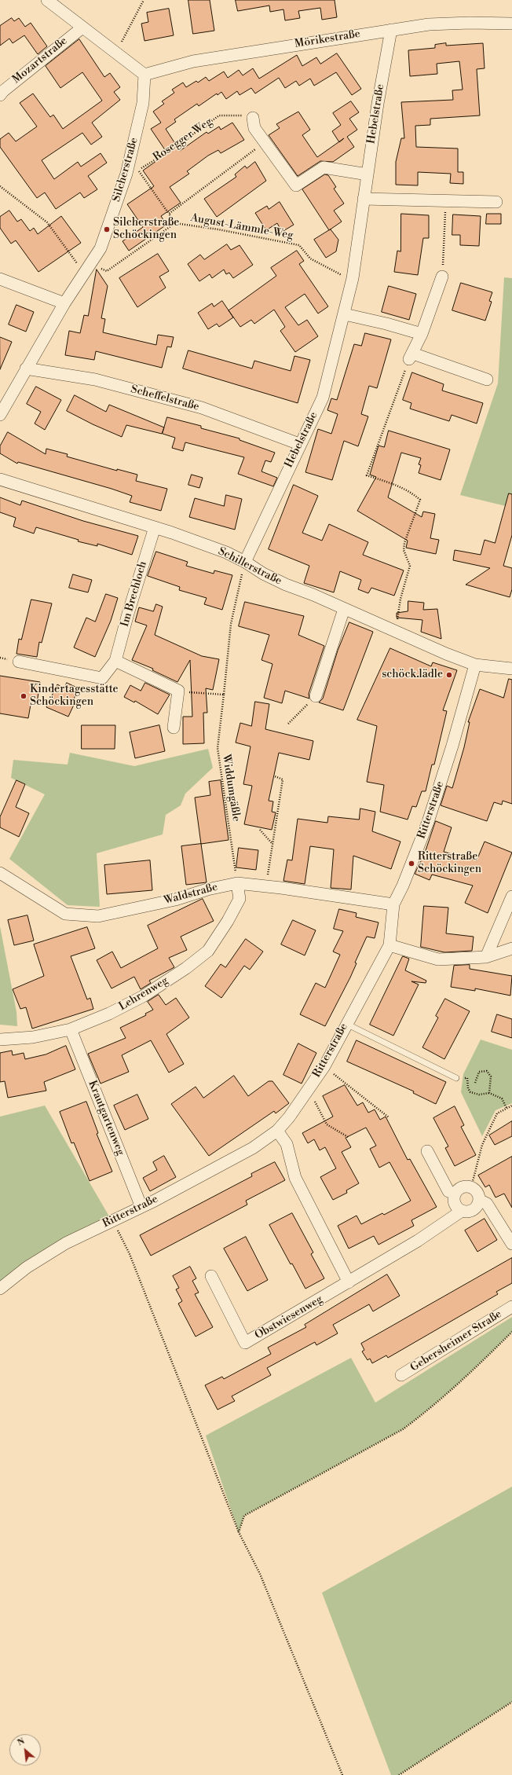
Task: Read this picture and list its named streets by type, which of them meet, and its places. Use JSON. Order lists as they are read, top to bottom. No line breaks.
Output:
{"streets":{"street":["Mörikestraße","Mozartstraße","Hebelstraße","Silcherstraße","Scheffelstraße","Schillerstraße","Im Brechloch","Ritterstraße","Waldstraße","Lehrenweg","Krautgartenweg","Obstwiesenweg","Gebersheimer Straße"],"path":["Rosegger Weg","August-Lämmle-Weg","Widdumgäßle"]},"crossings":[["Mörikestraße","Hebelstraße"],["Mörikestraße","Silcherstraße"],["Hebelstraße","August-Lämmle-Weg"],["Hebelstraße","Scheffelstraße"],["Hebelstraße","Schillerstraße"],["Hebelstraße","Widdumgäßle"],["Rosegger Weg","August-Lämmle-Weg"],["Silcherstraße","August-Lämmle-Weg"],["Silcherstraße","Scheffelstraße"],["Schillerstraße","Im Brechloch"],["Schillerstraße","Widdumgäßle"],["Schillerstraße","Ritterstraße"],["Widdumgäßle","Waldstraße"],["Widdumgäßle","Lehrenweg"],["Ritterstraße","Waldstraße"],["Ritterstraße","Krautgartenweg"],["Waldstraße","Lehrenweg"],["Lehrenweg","Krautgartenweg"]],"places":["Silcherstraße Schöckingen","schöck.lädle","Kindertagesstätte Schöckingen","Ritterstraße Schöckingen"],"north":"top left"}
